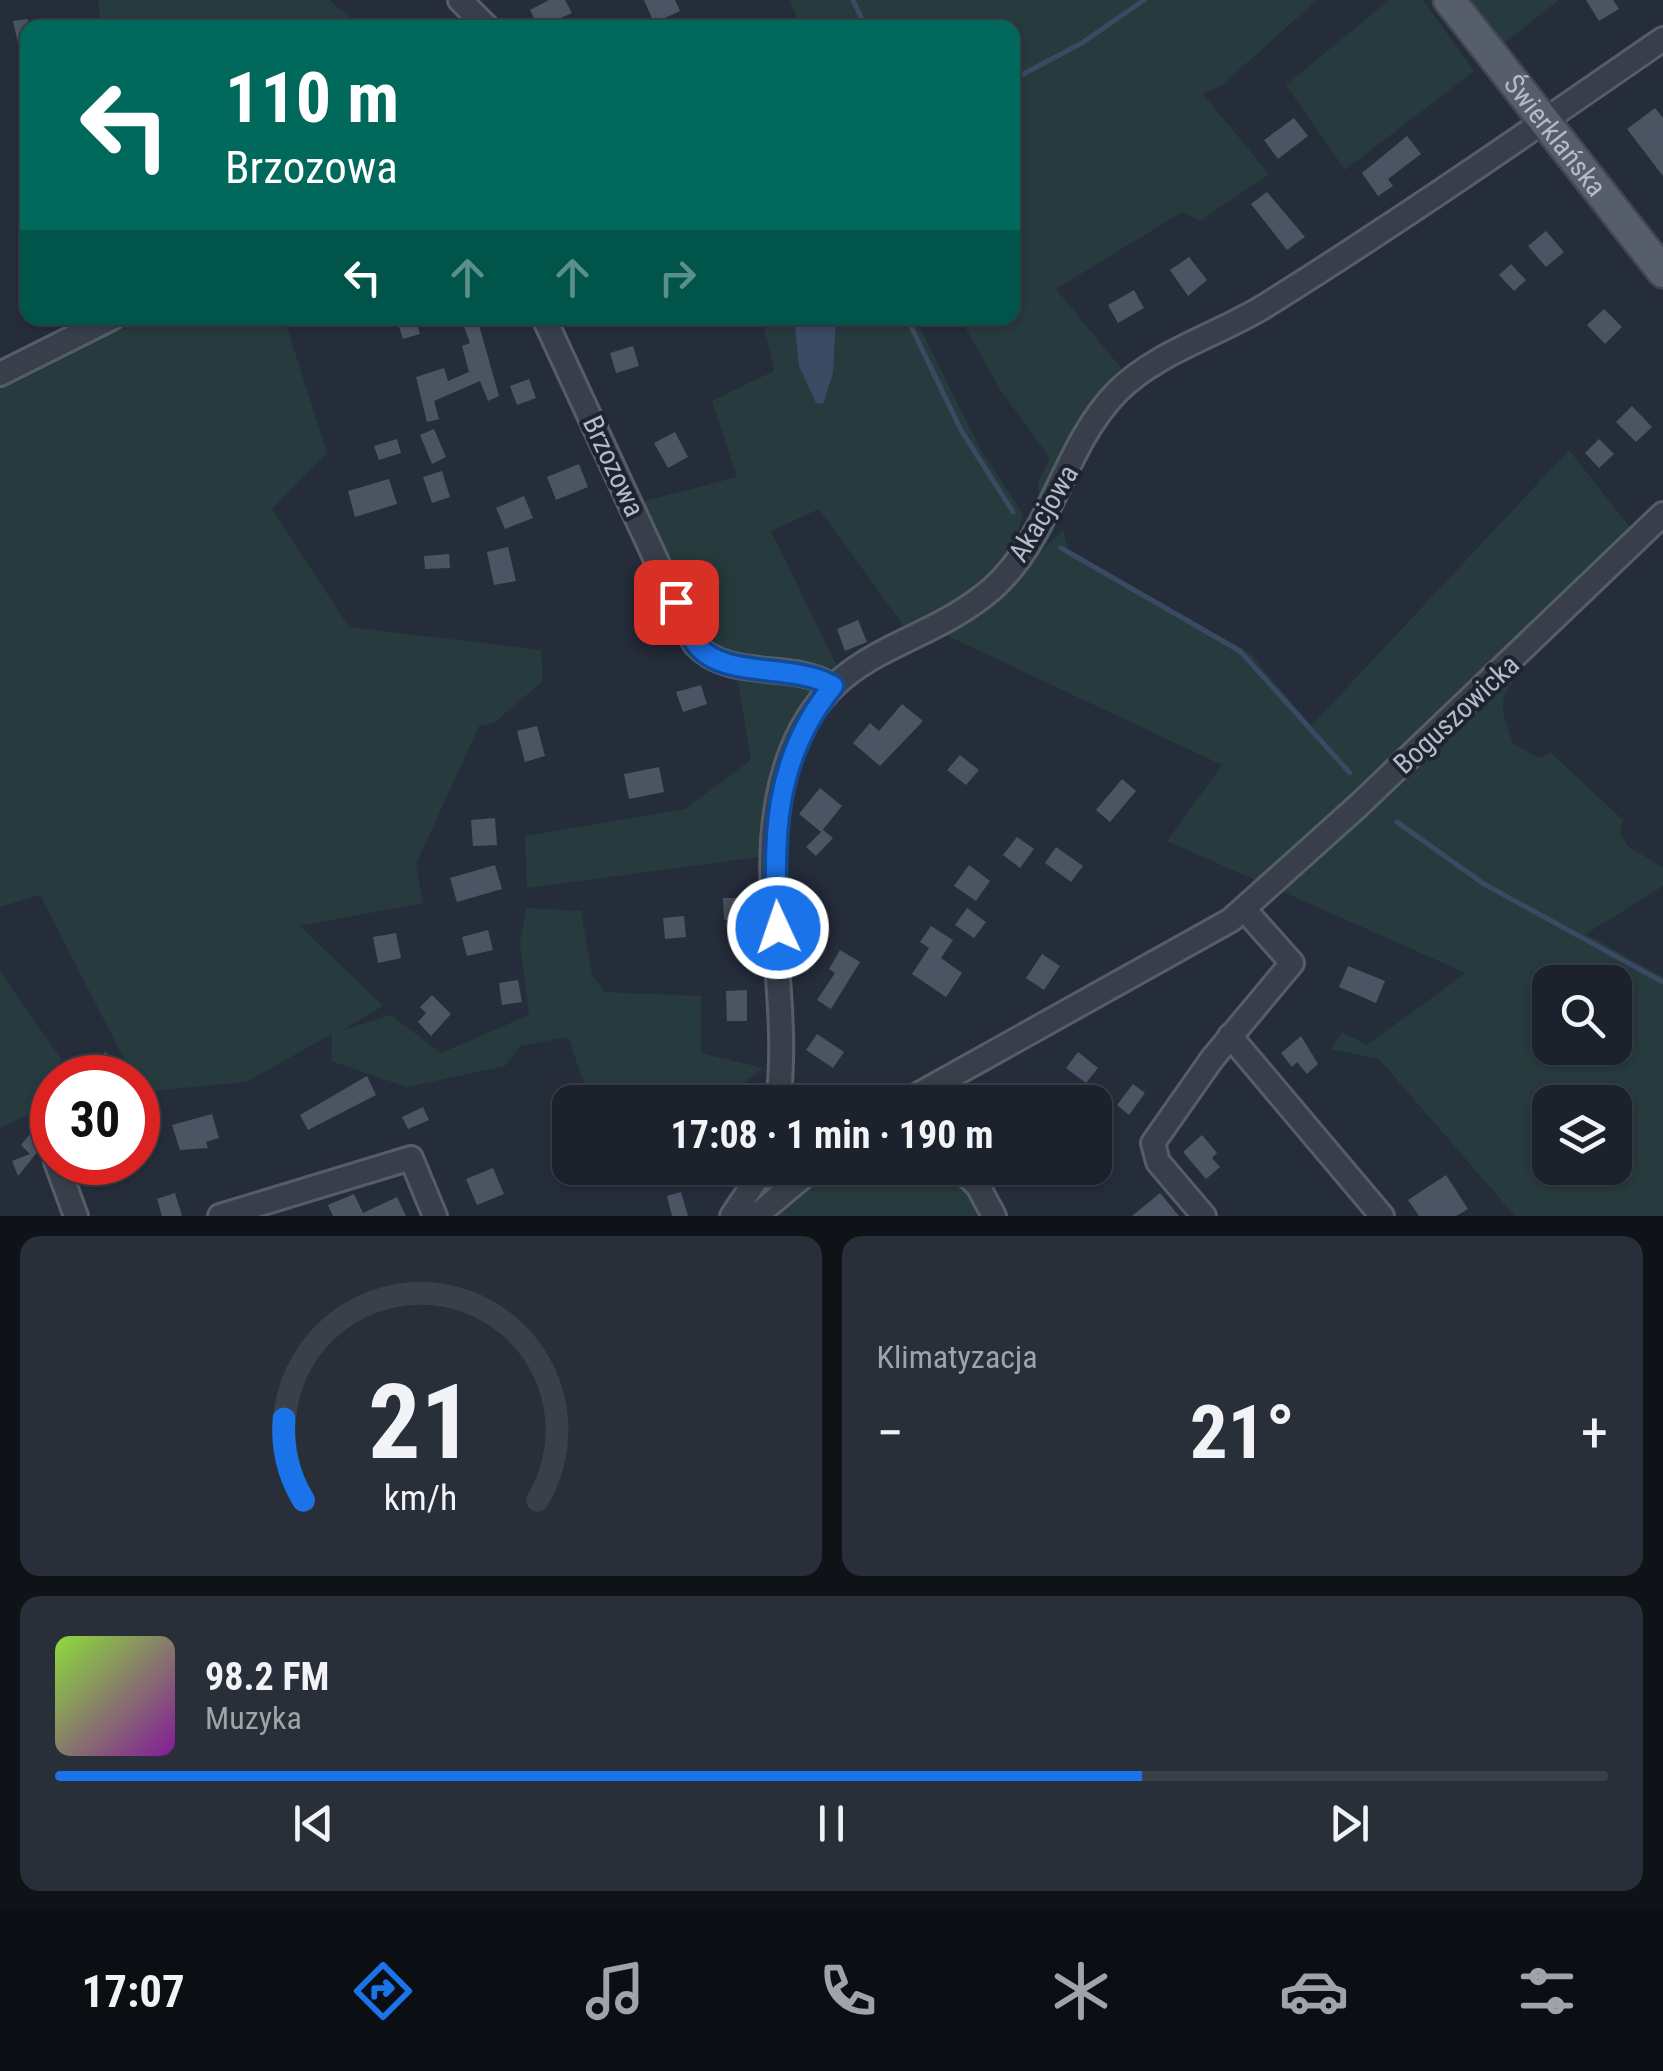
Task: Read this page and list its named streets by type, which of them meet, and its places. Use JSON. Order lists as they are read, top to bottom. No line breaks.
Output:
{"streets":{"main road":["Świerklańska"],"street":["Brzozowa","Akacjowa","Boguszowicka"]},"crossings":[["Świerklańska","Akacjowa"],["Brzozowa","Akacjowa"]],"page":{"turn":["110 m","Brzozowa"],"limit":"30","trip":"17:08 · 1 min · 190 m","tile":"Klimatyzacja","heat":["−","21°","+"],"song":["98.2 FM","Muzyka"],"tabs":"17:07","gauge":["21","km/h"]}}
